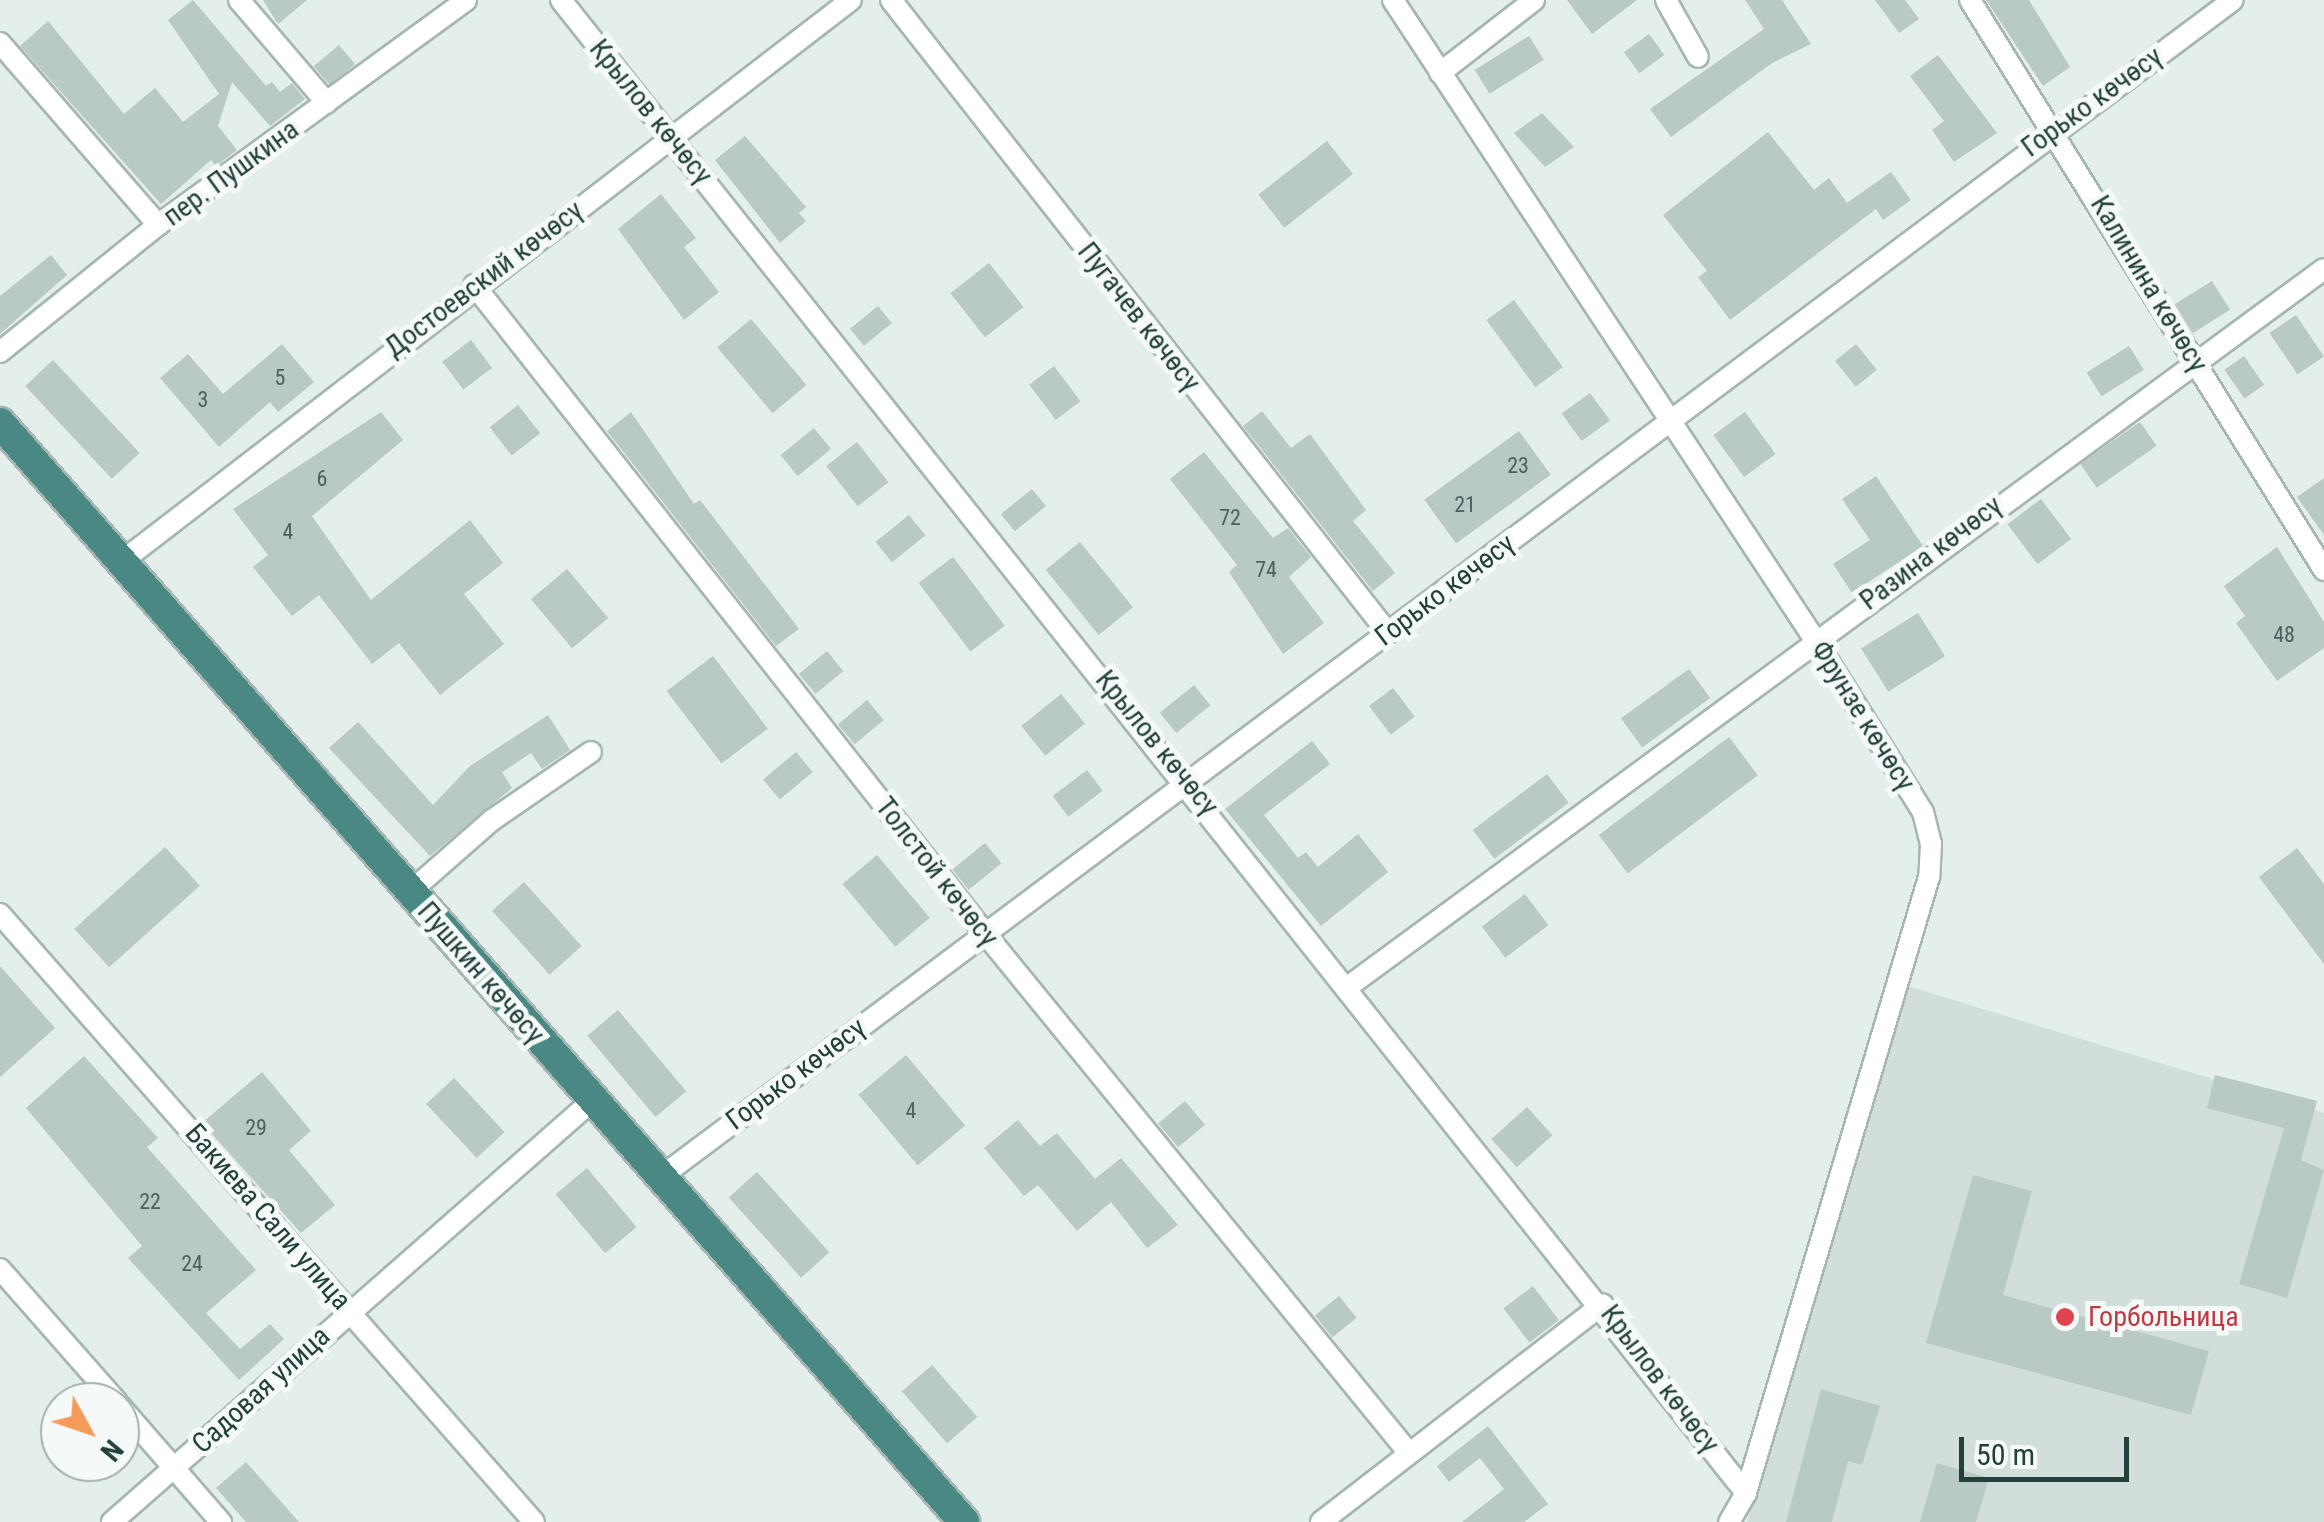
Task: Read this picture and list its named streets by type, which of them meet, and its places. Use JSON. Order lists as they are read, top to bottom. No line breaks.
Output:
{"streets":{"highway":["Пушкин көчөсү"],"street":["Горько көчөсү","Крылов көчөсү","пер. Пушкина","Достоевский көчөсү","Калинина көчөсү","Пугачев көчөсү","Разина көчөсү","Фрунзе көчөсү","Толстой көчөсү","Бакиева Сали улица","Садовая улица"]},"crossings":[["Горько көчөсү","Крылов көчөсү"],["Горько көчөсү","Калинина көчөсү"],["Горько көчөсү","Пугачев көчөсү"],["Горько көчөсү","Фрунзе көчөсү"],["Горько көчөсү","Толстой көчөсү"],["Горько көчөсү","Пушкин көчөсү"],["Крылов көчөсү","Достоевский көчөсү"],["Крылов көчөсү","Разина көчөсү"],["Крылов көчөсү","Фрунзе көчөсү"],["Достоевский көчөсү","Толстой көчөсү"],["Достоевский көчөсү","Пушкин көчөсү"],["Калинина көчөсү","Разина көчөсү"],["Разина көчөсү","Фрунзе көчөсү"],["Пушкин көчөсү","Садовая улица"],["Бакиева Сали улица","Садовая улица"]],"places":["Горбольница"],"house_numbers":["5","3","23","6","21","72","4","74","48","4","29","22","24"],"scale_bar":"50 m","north":"bottom right"}
